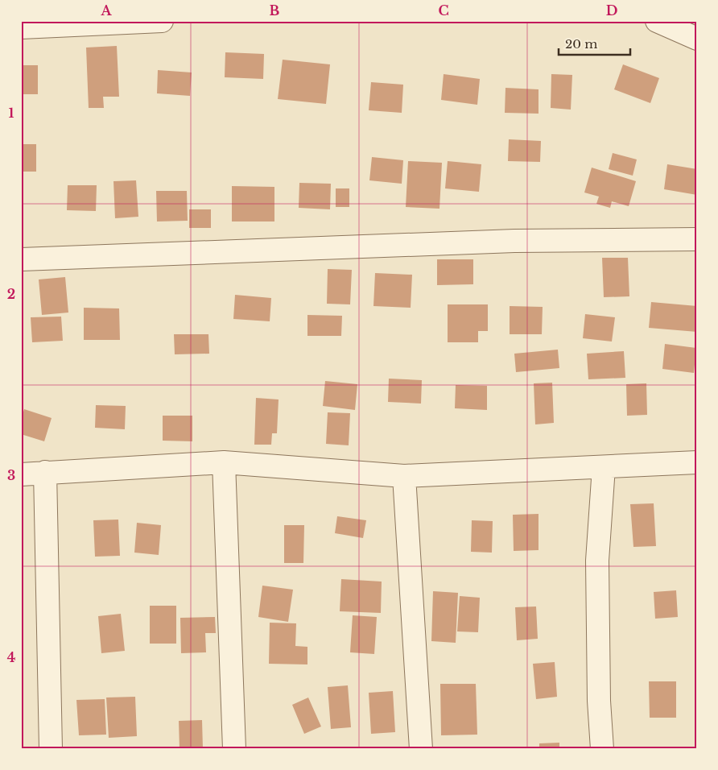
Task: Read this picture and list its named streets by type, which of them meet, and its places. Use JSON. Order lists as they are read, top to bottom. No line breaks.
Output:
{"scale_bar":"20 m","grid":{"columns":["A","B","C","D"],"rows":["1","2","3","4"]}}
